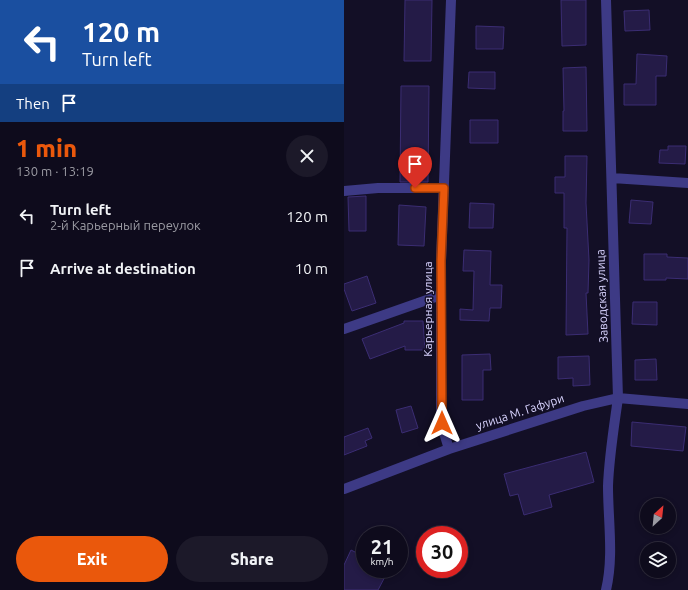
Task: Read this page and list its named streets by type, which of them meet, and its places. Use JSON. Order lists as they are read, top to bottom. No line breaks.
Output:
{"streets":{"street":["Заводская улица","Карьерная улица","улица М. Гафури"]},"crossings":[["Заводская улица","улица М. Гафури"],["Карьерная улица","улица М. Гафури"]],"north":"top right","page":{"turn":["120 m","Turn left"],"then":"Then","heading":["1 min","130 m · 13:19"],"list":[{"name":"Turn left","note":"2-й Карьерный переулок","value":"120 m"},{"name":"Arrive at destination","value":"10 m"}],"speed":"21 km/h","limit":"30","buttons":["Exit","Share"]}}
